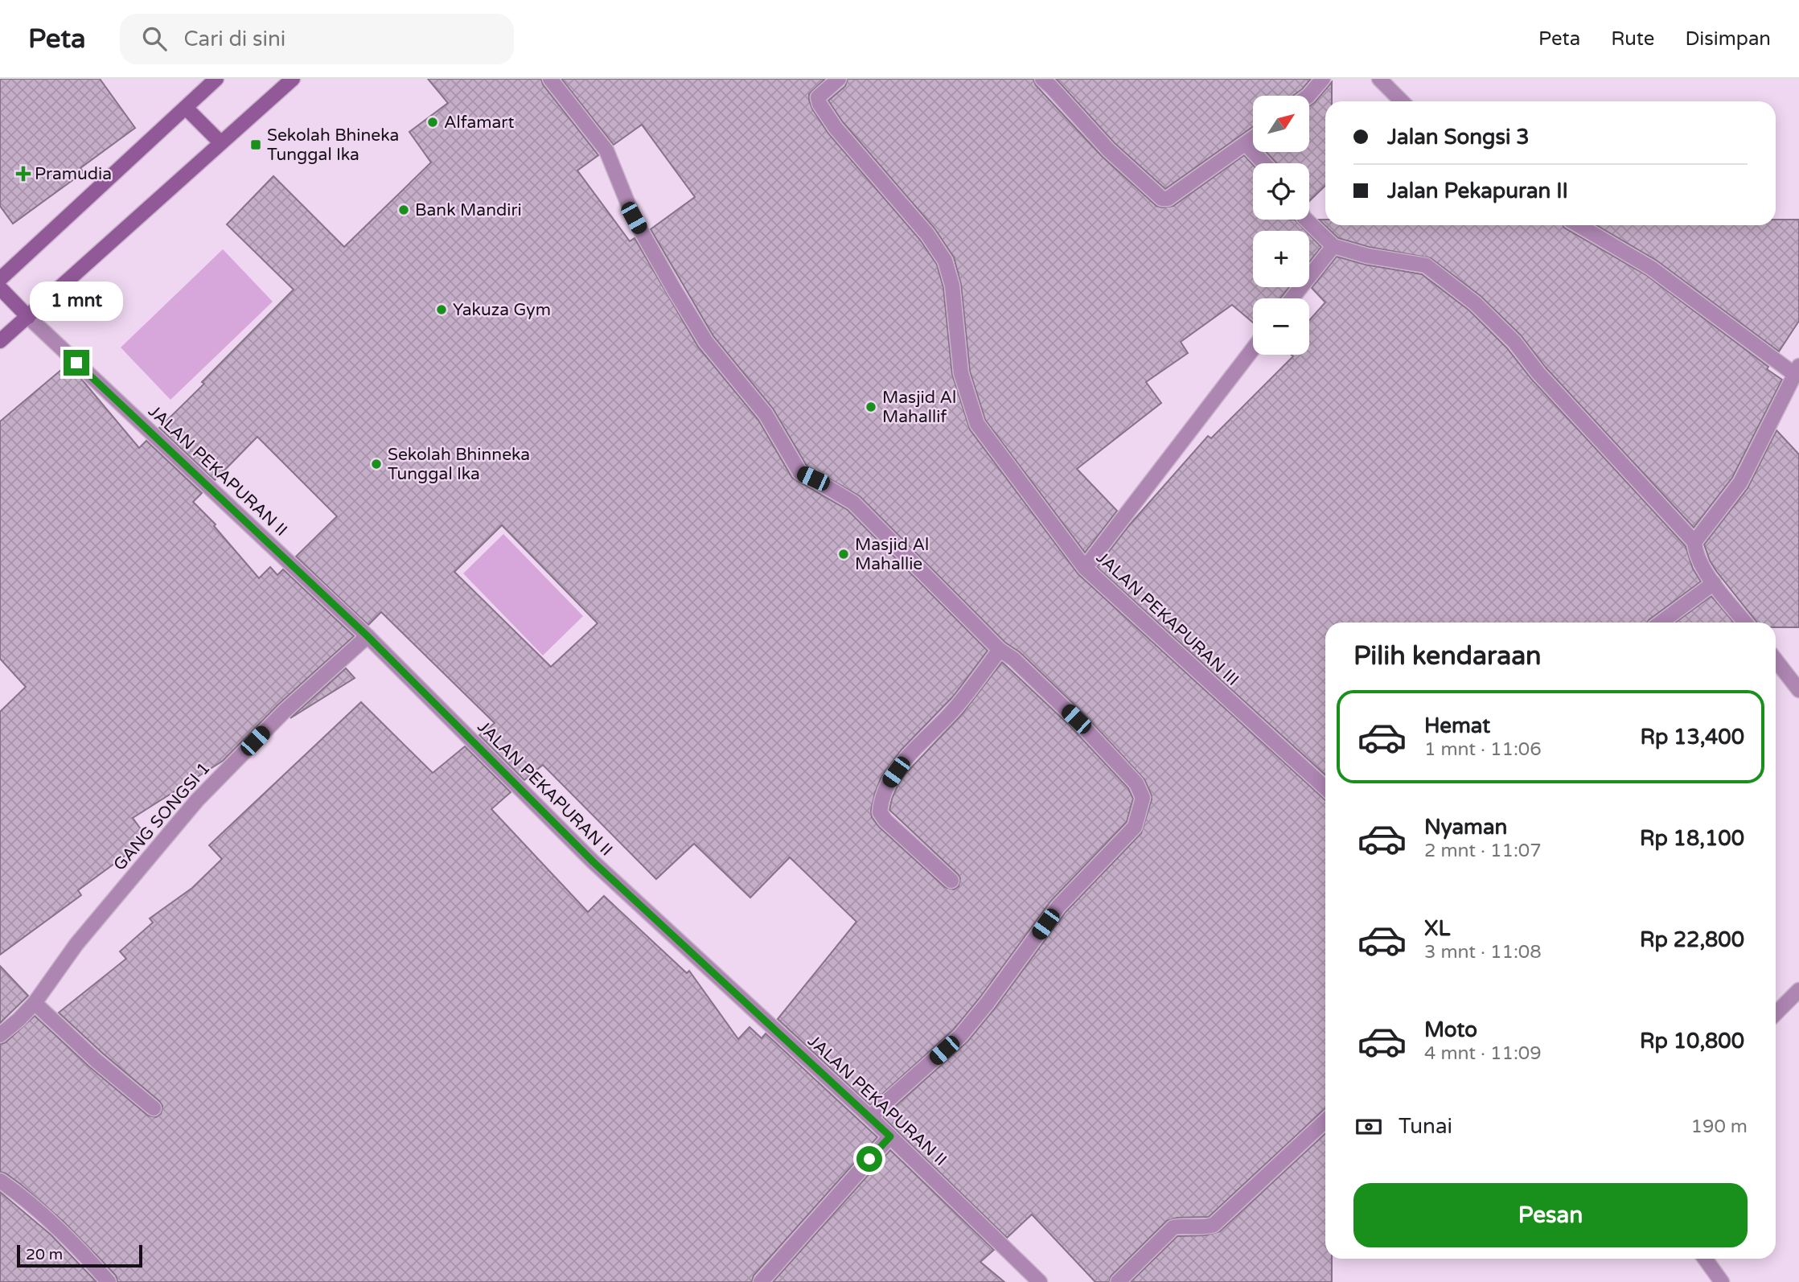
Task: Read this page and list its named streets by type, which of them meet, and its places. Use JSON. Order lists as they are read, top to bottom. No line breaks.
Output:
{"streets":{"street":["JALAN PEKAPURAN II","JALAN PEKAPURAN III","GANG SONGSI 1"]},"crossings":[["JALAN PEKAPURAN II","GANG SONGSI 1"]],"places":{"other":["Alfamart","Bank Mandiri","Yakuza Gym","Masjid Al Mahallif","Sekolah Bhinneka Tunggal Ika","Masjid Al Mahallie"],"transit":["Sekolah Bhineka Tunggal Ika"],"health":["Pramudia"]},"scale_bar":"20 m","north":"top right","page":{"header":"Peta","search":"Cari di sini","nav":["Peta","Rute","Disimpan"],"map_buttons":["+","−"],"banner":["Jalan Songsi 3","Jalan Pekapuran II"],"bubble":"1 mnt","heading":"Pilih kendaraan","list":[{"name":"Hemat","note":"1 mnt · 11:06","value":"Rp 13,400"},{"name":"Nyaman","note":"2 mnt · 11:07","value":"Rp 18,100"},{"name":"XL","note":"3 mnt · 11:08","value":"Rp 22,800"},{"name":"Moto","note":"4 mnt · 11:09","value":"Rp 10,800"}],"pay":["Tunai","190 m"],"buttons":"Pesan","scale":"20 m"}}
